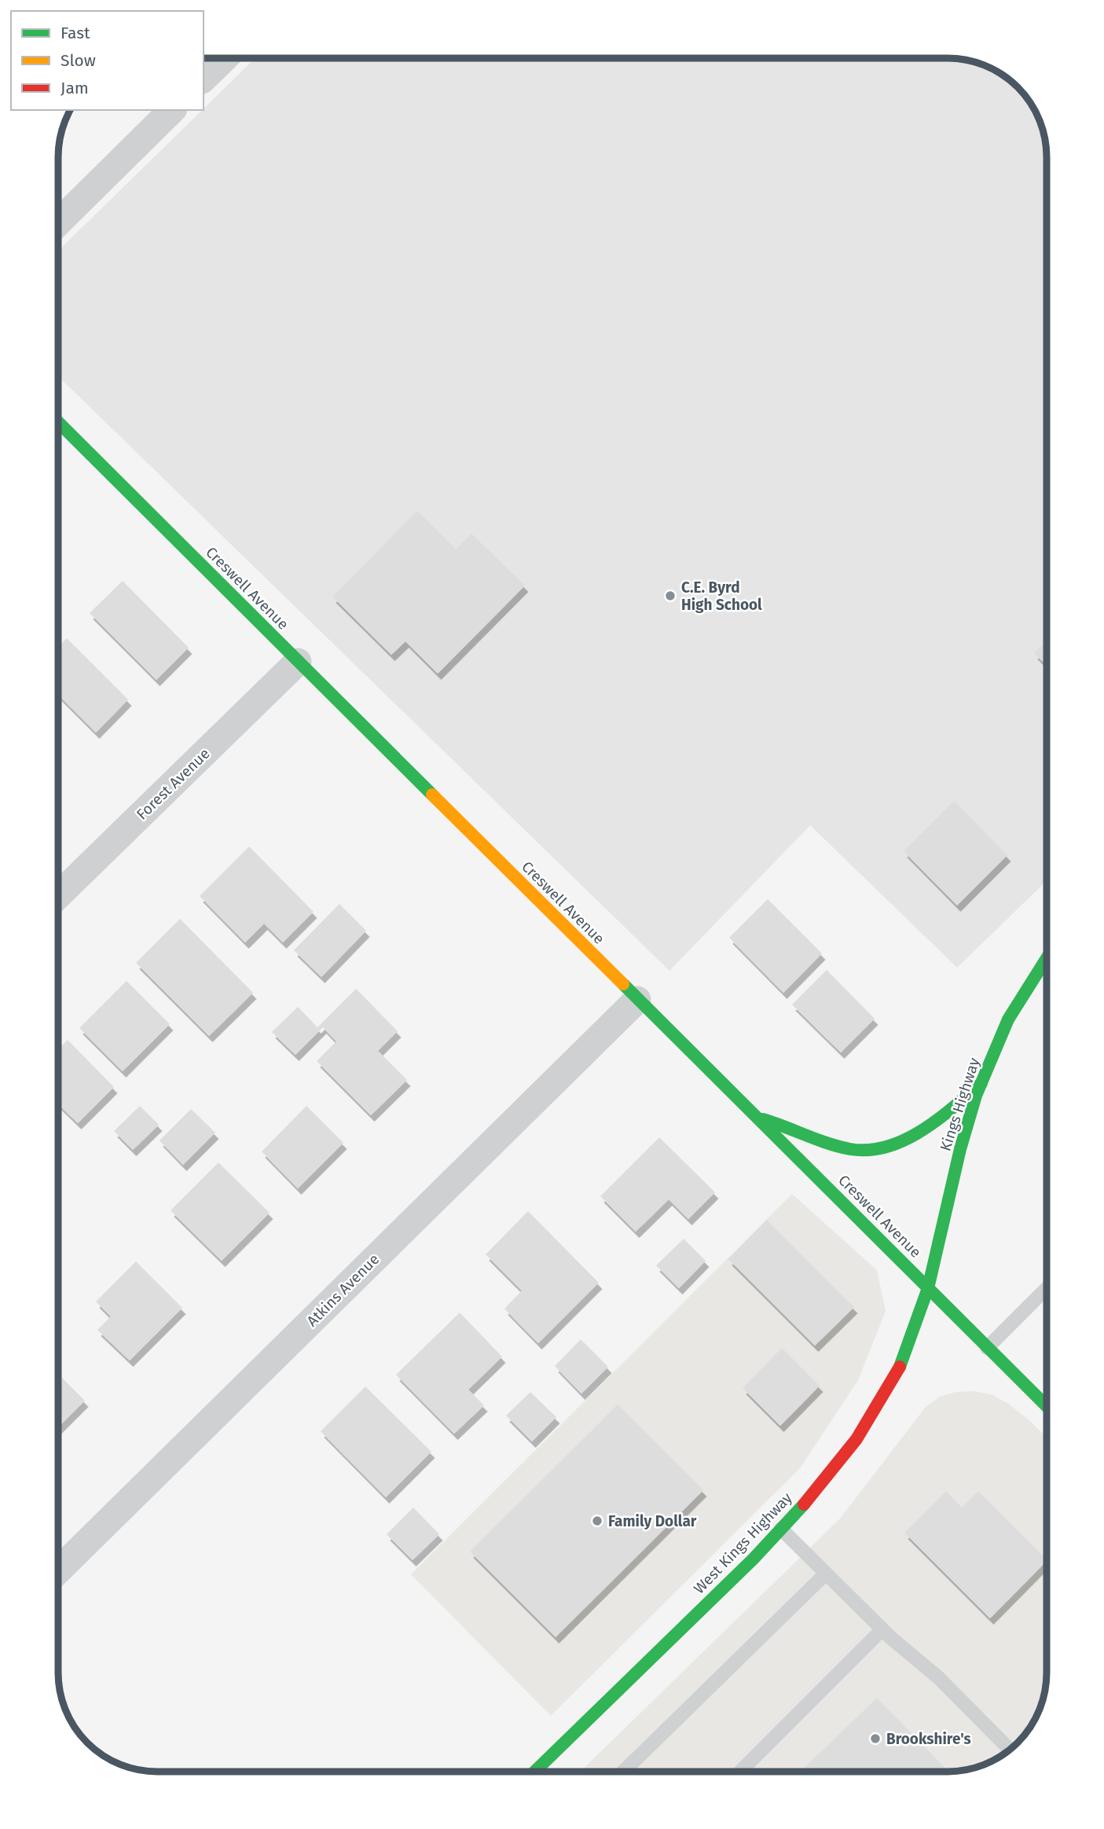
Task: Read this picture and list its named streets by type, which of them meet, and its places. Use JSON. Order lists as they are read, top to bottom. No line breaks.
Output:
{"streets":{"street":["Creswell Avenue","Forest Avenue","Kings Highway","Atkins Avenue","West Kings Highway"]},"crossings":[["Creswell Avenue","Forest Avenue"],["Creswell Avenue","Kings Highway"],["Creswell Avenue","Atkins Avenue"],["Creswell Avenue","West Kings Highway"],["Kings Highway","West Kings Highway"]],"places":["C.E. Byrd High School","Family Dollar","Brookshire's"],"legend":["Fast","Slow","Jam"]}
